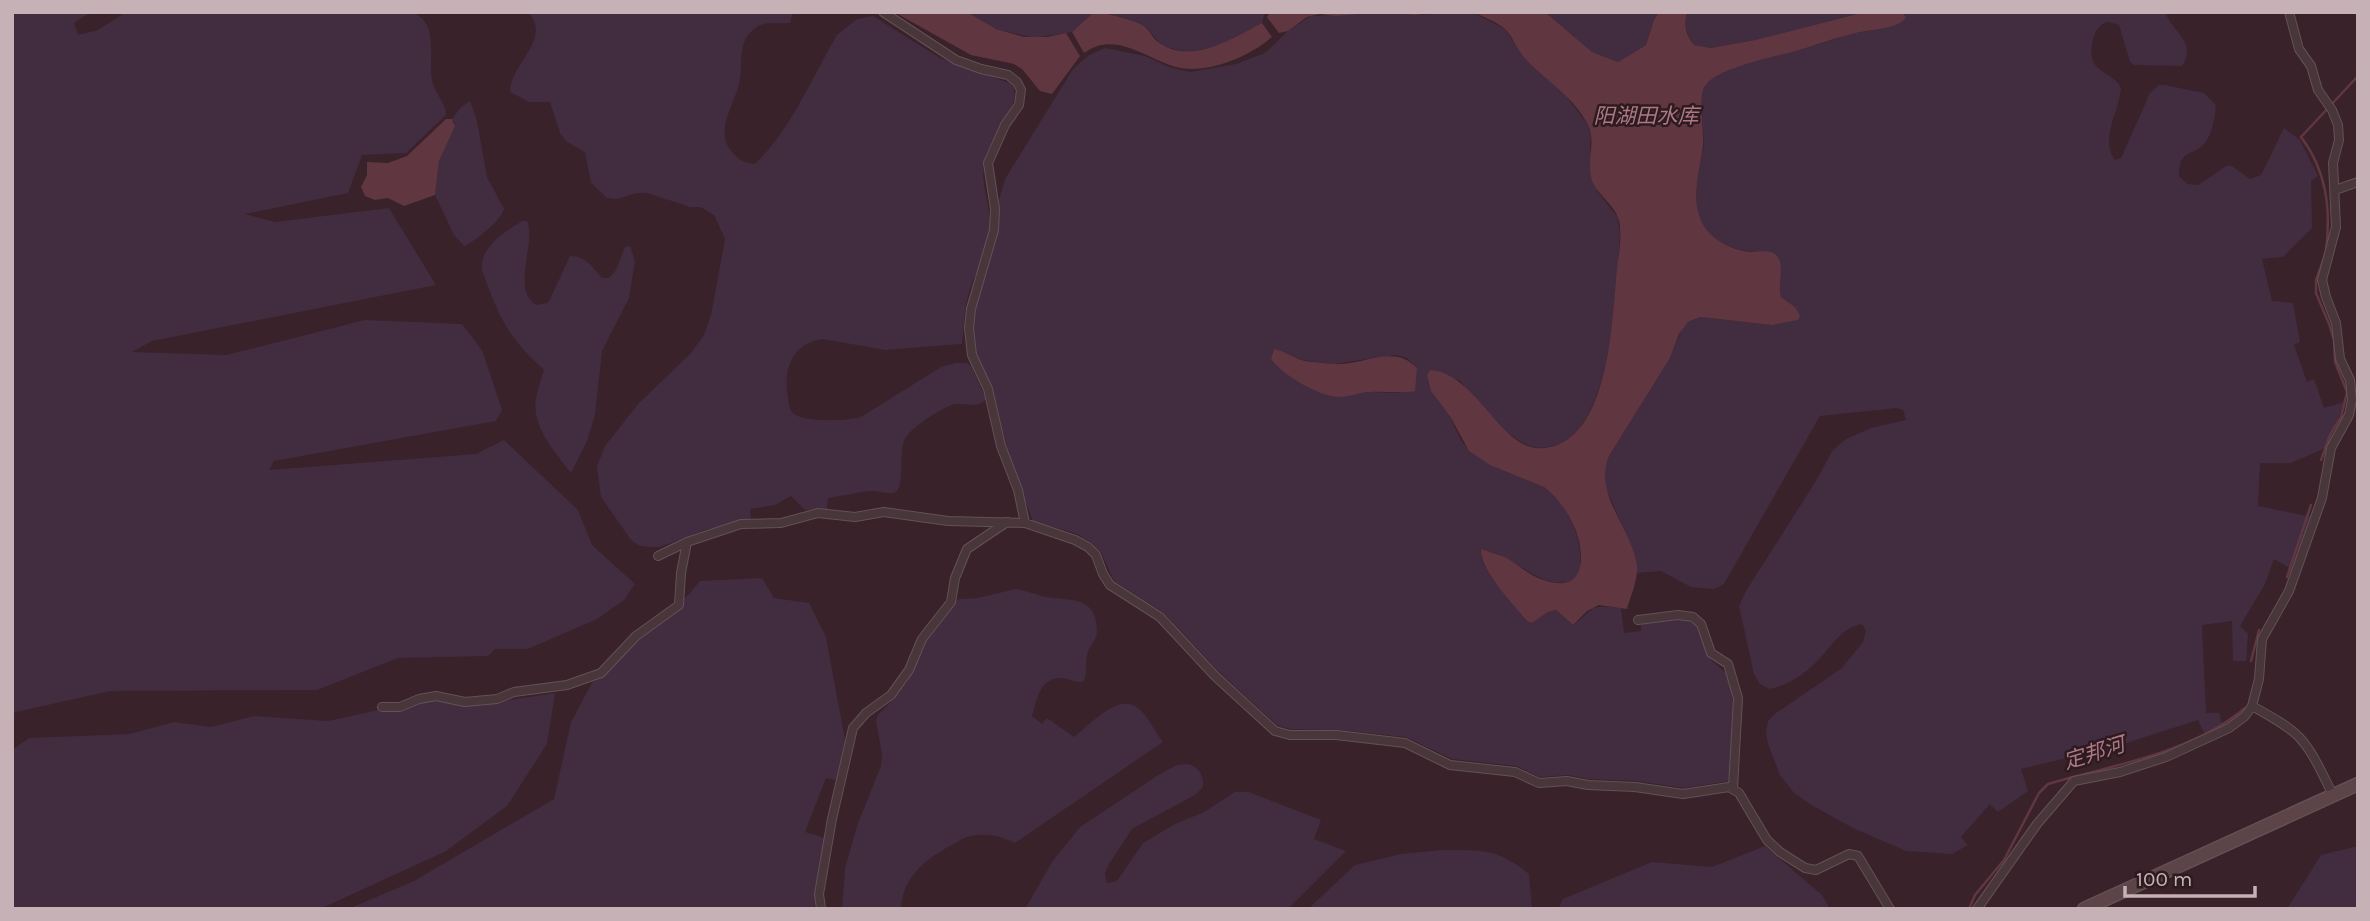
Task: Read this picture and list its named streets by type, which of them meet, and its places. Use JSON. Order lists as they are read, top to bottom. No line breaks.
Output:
{"water":["阳湖田水库","定邦河"],"scale_bar":"100 m"}
